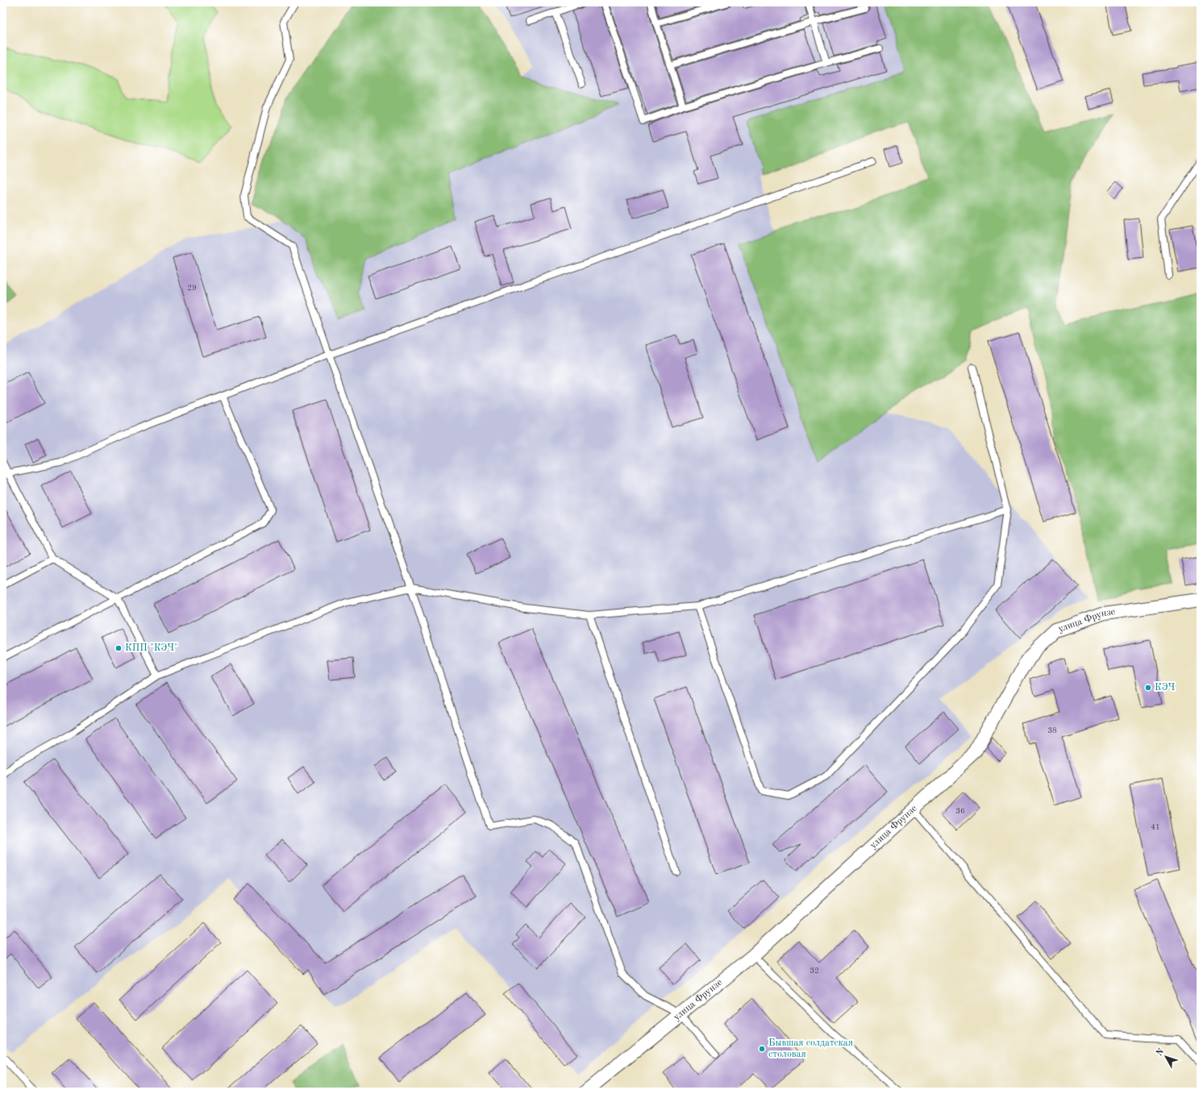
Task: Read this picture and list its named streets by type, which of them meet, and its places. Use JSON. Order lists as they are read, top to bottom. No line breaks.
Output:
{"streets":{"street":["улица Фрунзе"]},"places":["КПП \"КЭЧ\"","КЭЧ","Бывшая солдатская столовая"],"house_numbers":["29","38","36","41","32"],"north":"top left"}
